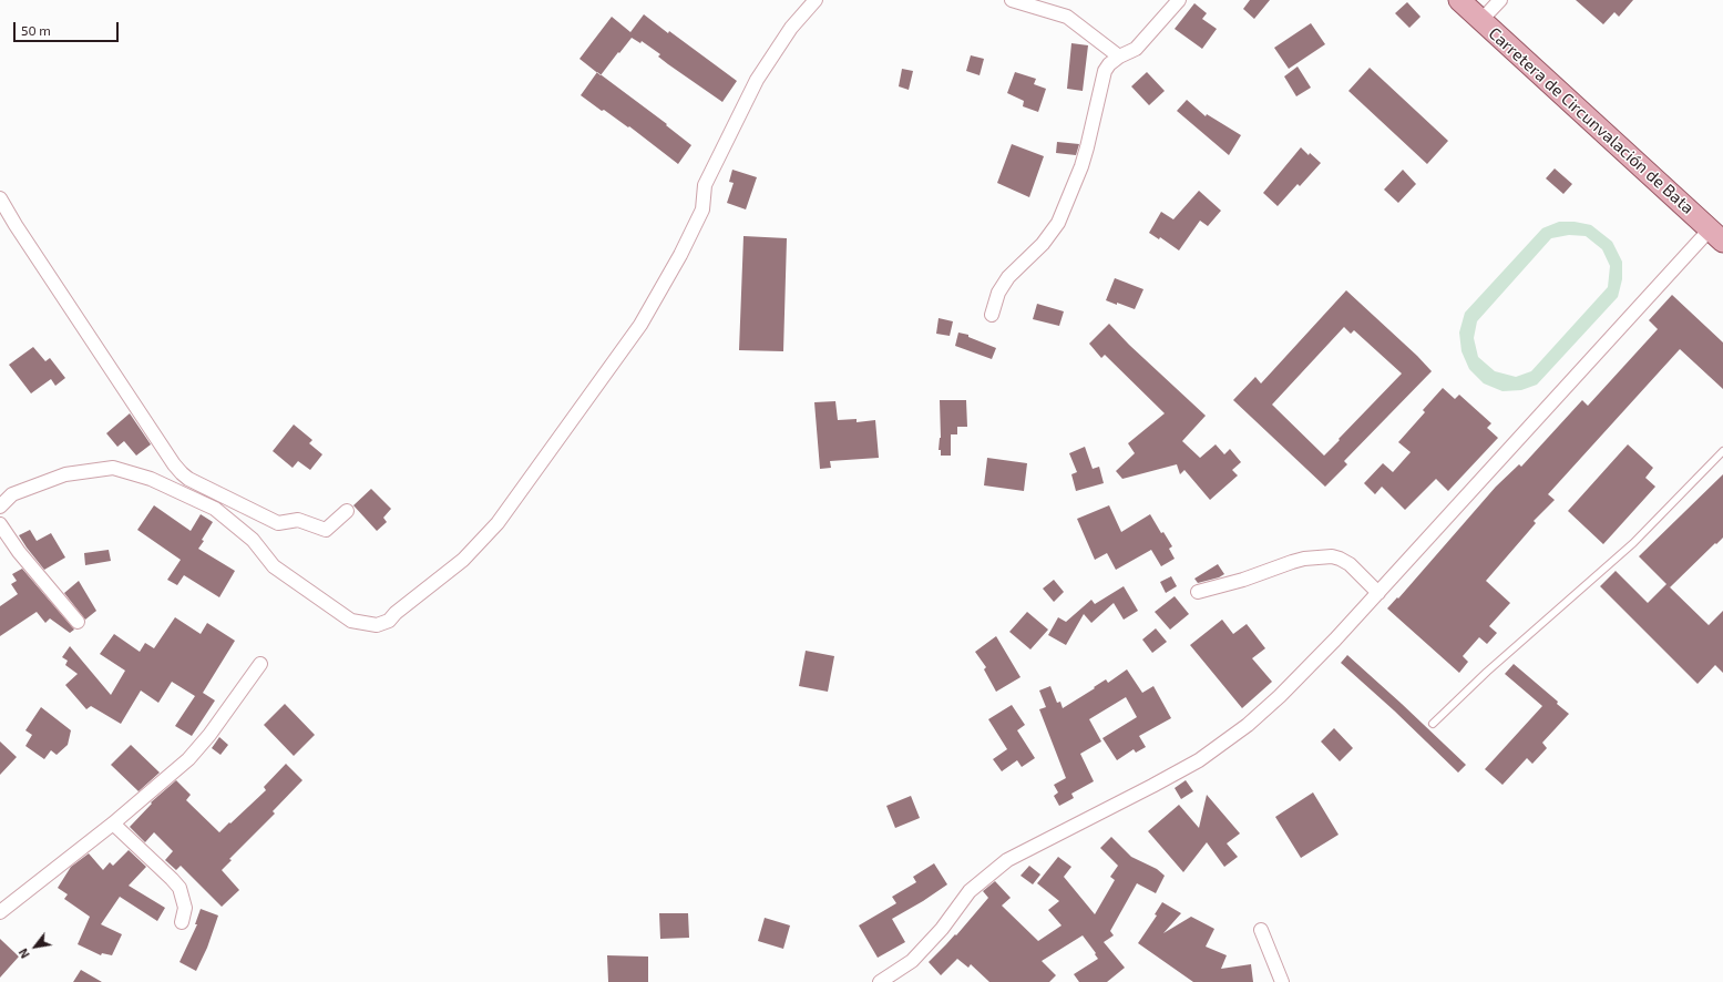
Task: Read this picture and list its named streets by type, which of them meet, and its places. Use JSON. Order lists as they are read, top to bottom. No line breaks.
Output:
{"streets":{"main road":["Carretera de Circunvalación de Bata"]},"scale_bar":"50 m","north":"bottom left"}
